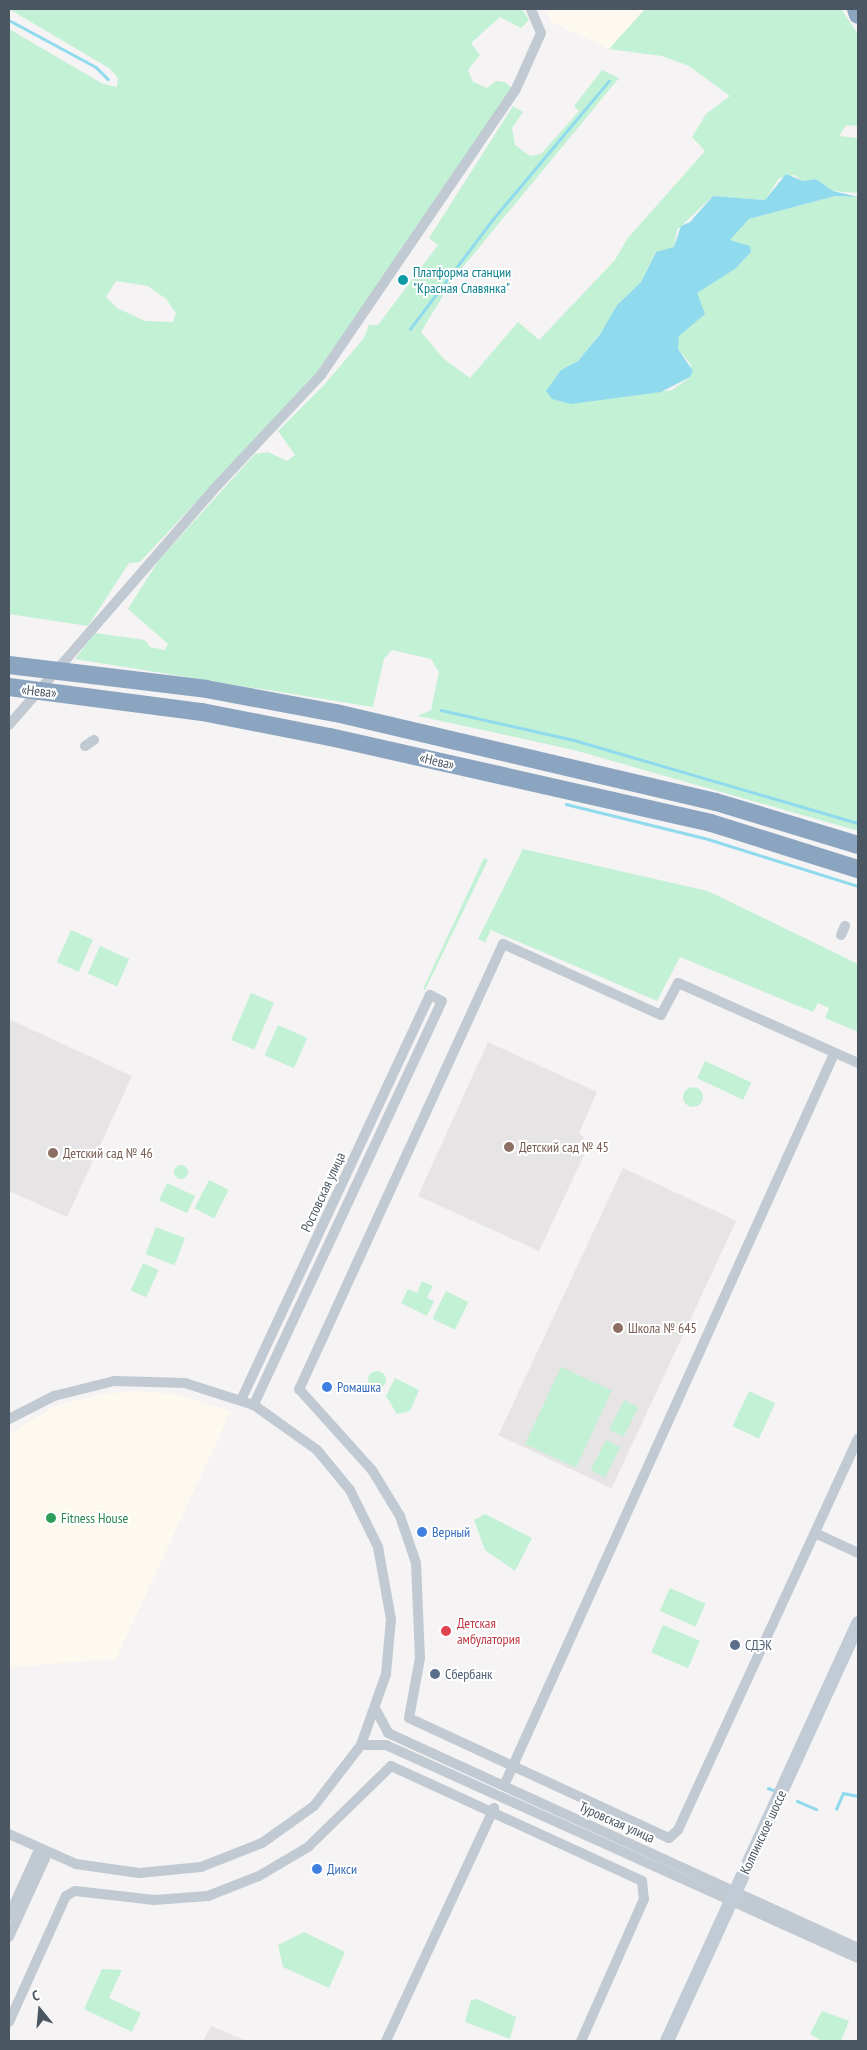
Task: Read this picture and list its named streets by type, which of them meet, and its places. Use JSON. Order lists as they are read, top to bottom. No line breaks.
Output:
{"streets":{"highway":["«Нева»"],"main road":["Колпинское шоссе"],"street":["Ростовская улица","Туровская улица"]},"crossings":[["Туровская улица","Колпинское шоссе"]],"places":["Платформа станции \"Красная Славянка\"","Детский сад № 45","Детский сад № 46","Школа № 645","Ромашка","Fitness House","Верный","Детская амбулатория","СДЭК","Сбербанк","Дикси"],"north":"top"}
